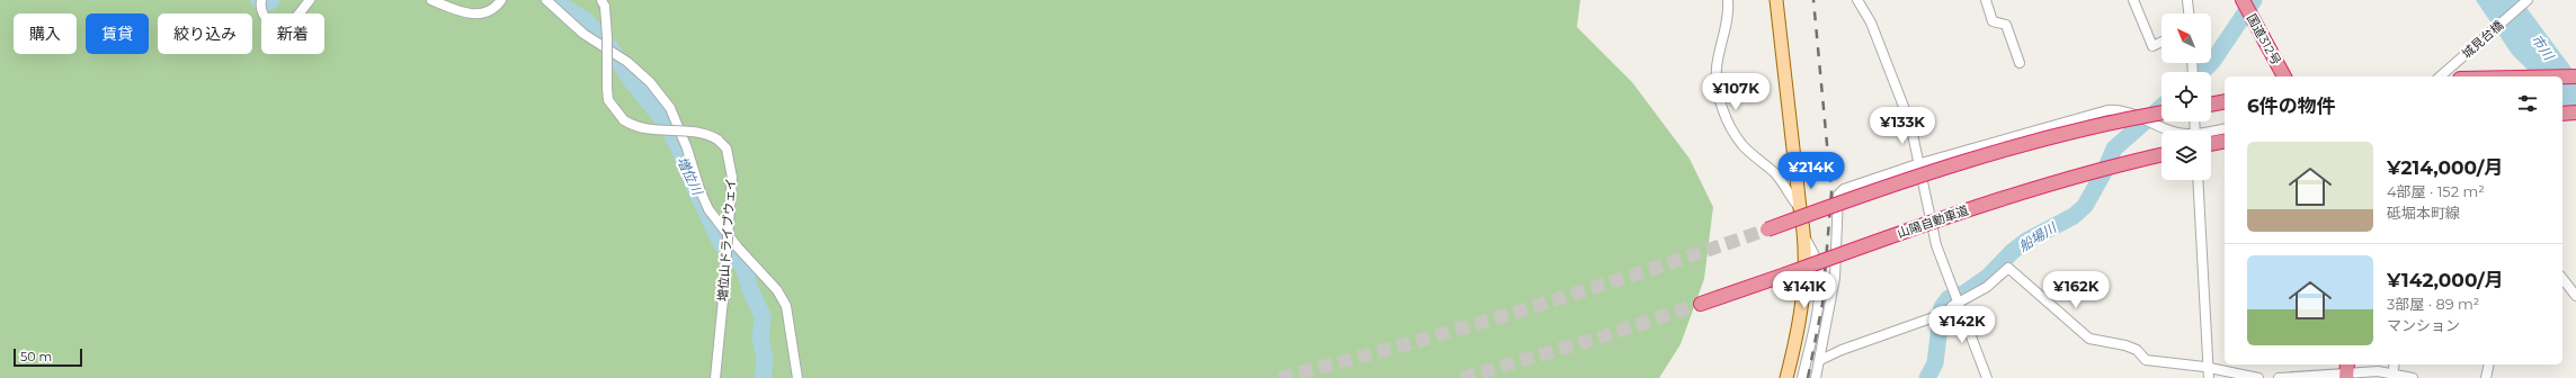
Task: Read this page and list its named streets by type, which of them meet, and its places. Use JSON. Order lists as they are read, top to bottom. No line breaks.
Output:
{"streets":{"highway":["国道312号","山陽自動車道"],"street":["城見台橋","増位山ドライブウェイ"]},"water":["市川","増位川","船場川"],"scale_bar":"50 m","north":"top left","page":{"chip":["購入","賃貸","絞り込み","新着"],"price":["¥107K","¥133K","¥214K","¥141K","¥162K","¥142K"],"heading":"6件の物件","list":[{"name":"¥214,000/月","note":"4部屋 · 152 m² · 砥堀本町線"},{"name":"¥142,000/月","note":"3部屋 · 89 m² · マンション"}],"scale":"50 m"}}
